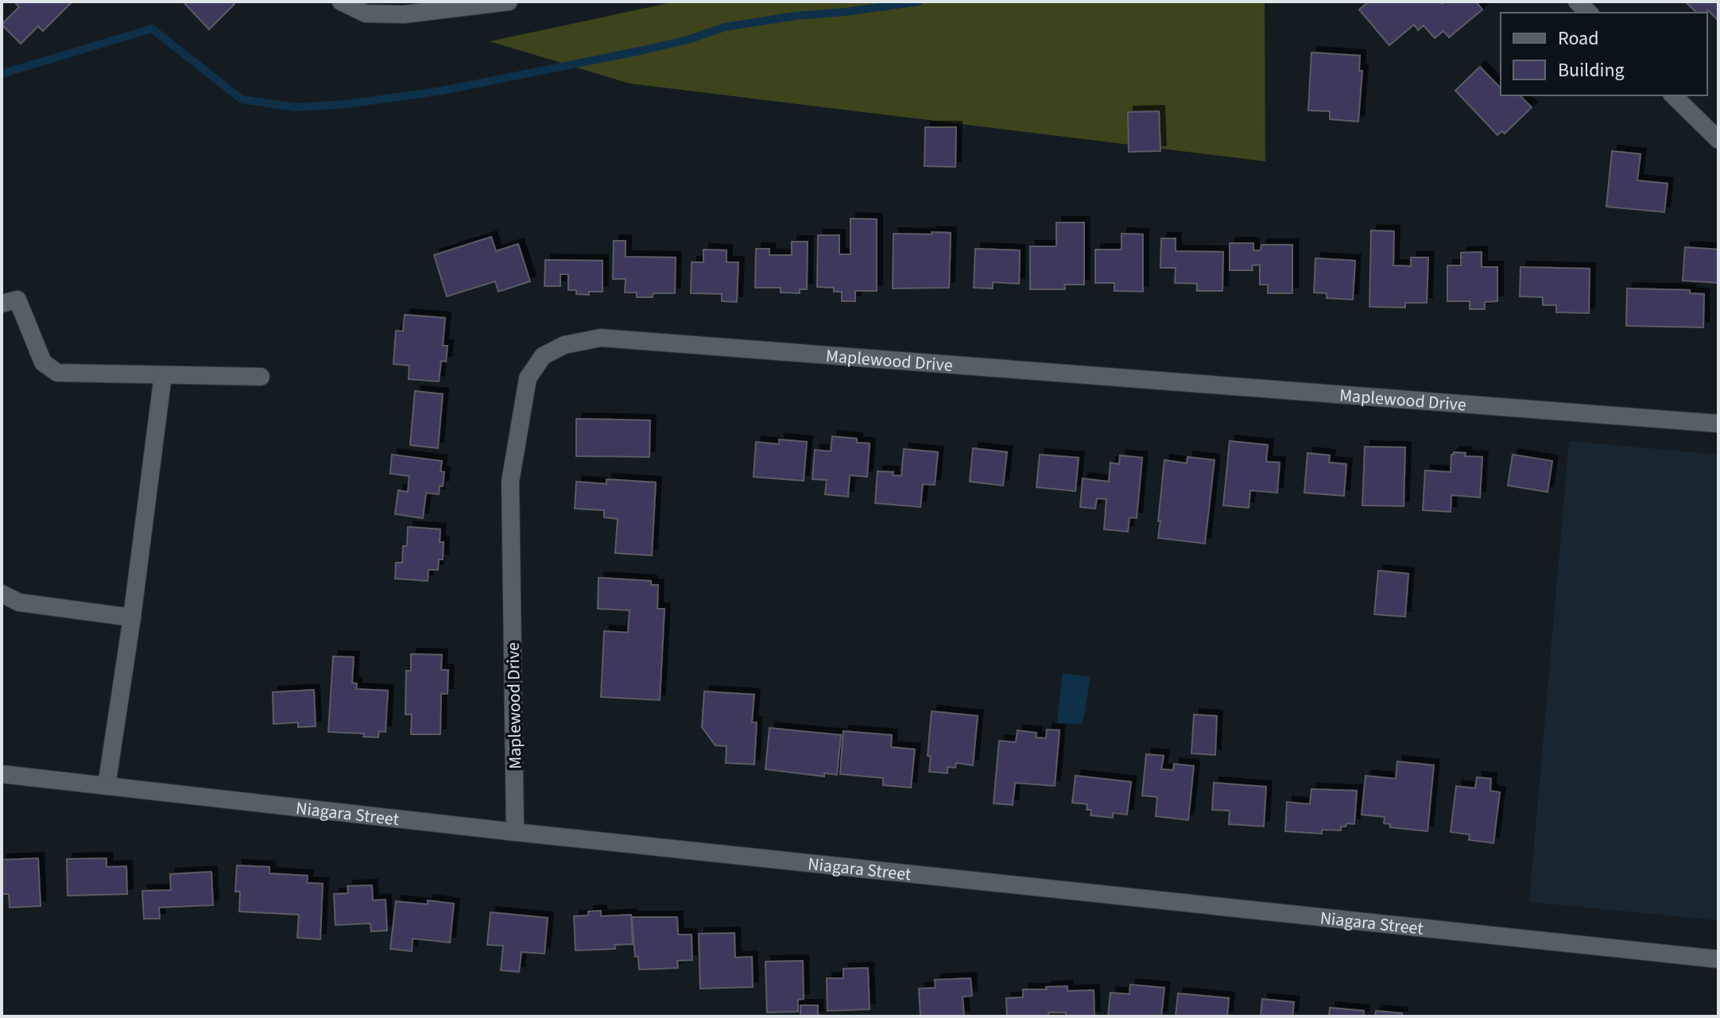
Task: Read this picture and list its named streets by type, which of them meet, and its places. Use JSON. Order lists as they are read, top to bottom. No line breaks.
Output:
{"streets":{"street":["Maplewood Drive","Niagara Street"]},"crossings":[["Maplewood Drive","Niagara Street"]],"legend":["Road","Building"]}
